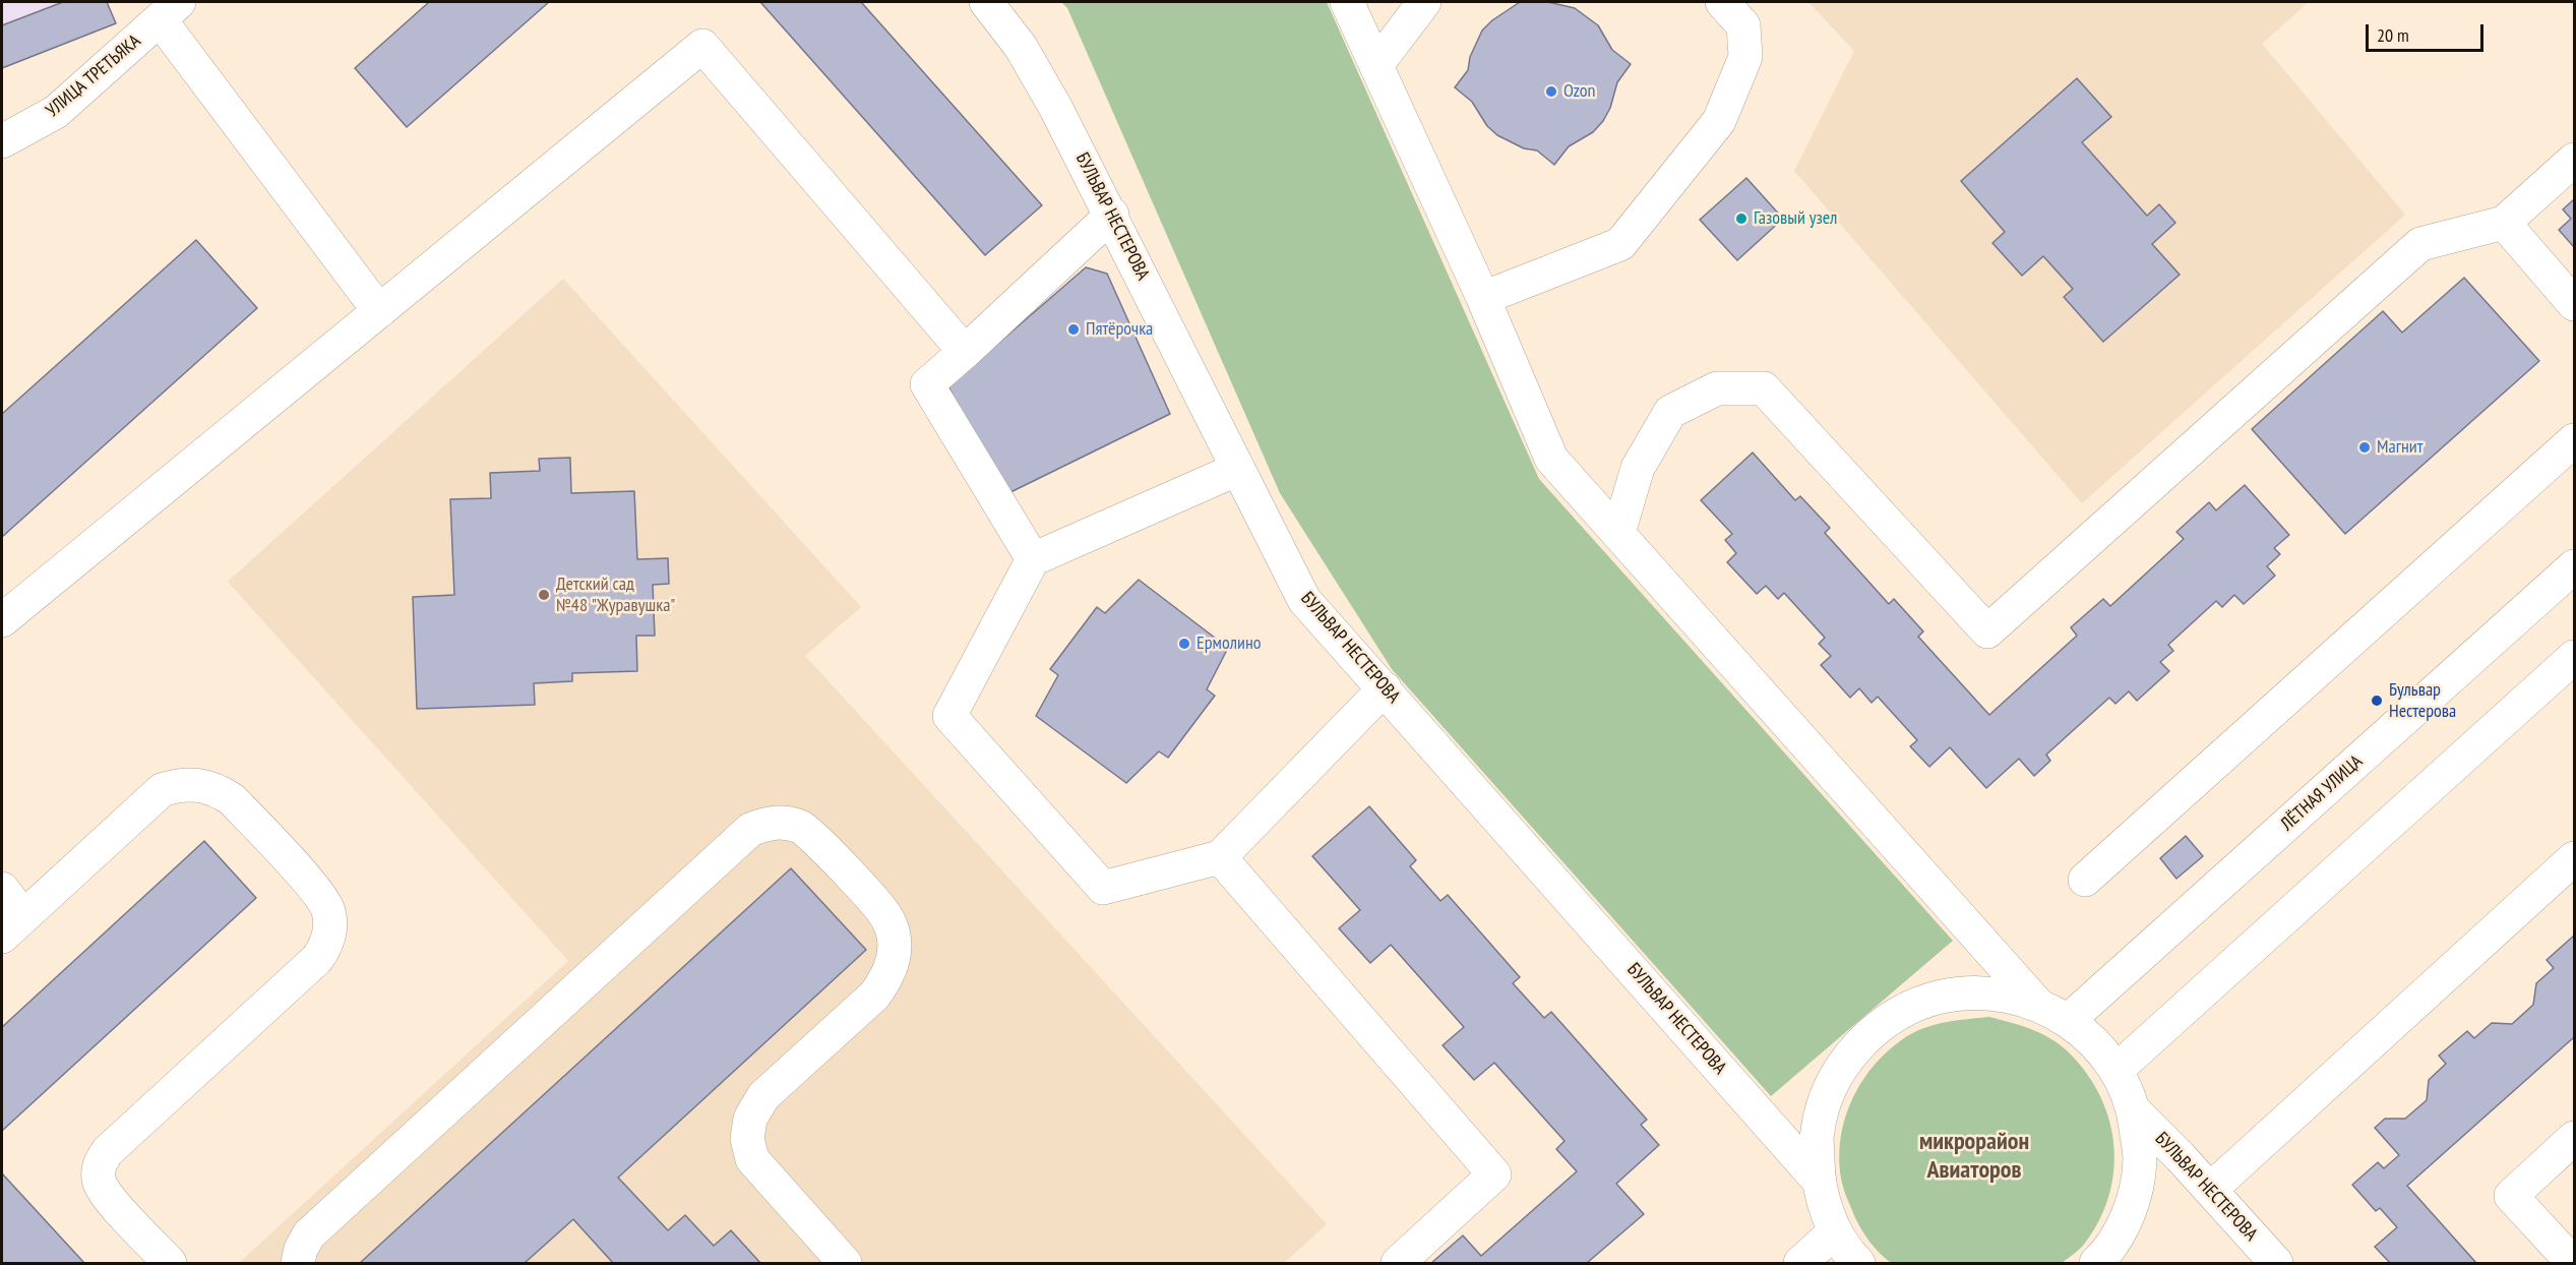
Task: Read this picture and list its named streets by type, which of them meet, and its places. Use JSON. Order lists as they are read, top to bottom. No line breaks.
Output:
{"streets":{"street":["УЛИЦА ТРЕТЬЯКА","БУЛЬВАР НЕСТЕРОВА","ЛЁТНАЯ УЛИЦА"]},"districts":["микрорайон Авиаторов"],"places":["Ozon","Газовый узел","Пятёрочка","Магнит","Детский сад №48 \"Журавушка\"","Ермолино","Бульвар Нестерова"],"scale_bar":"20 m"}
